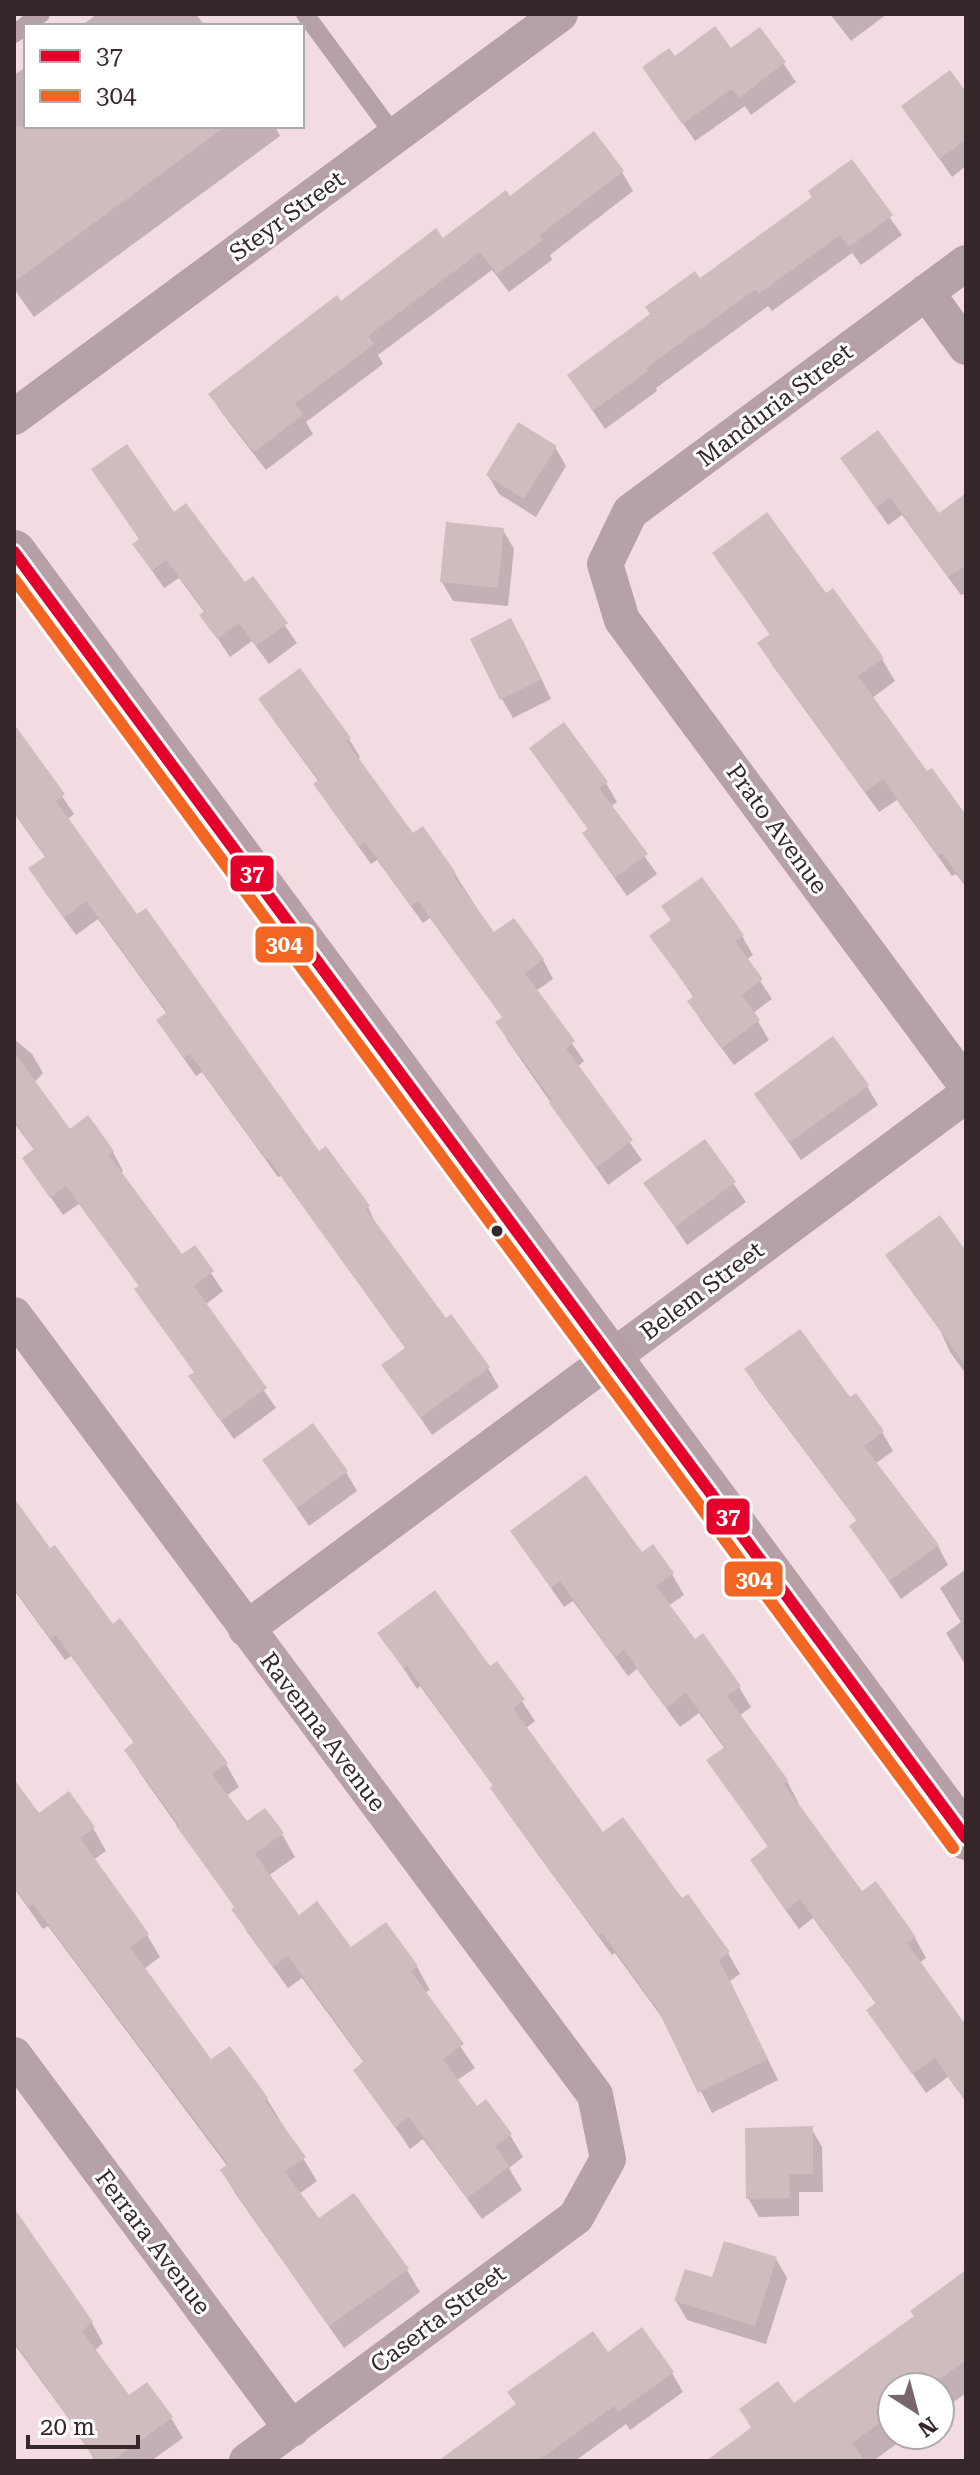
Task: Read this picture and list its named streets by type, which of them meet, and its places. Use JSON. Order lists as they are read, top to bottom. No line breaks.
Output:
{"streets":{"street":["Steyr Street","Manduria Street","Prato Avenue","Belem Street","Ravenna Avenue","Ferrara Avenue","Caserta Street"]},"crossings":[["Manduria Street","Prato Avenue"],["Belem Street","Ravenna Avenue"],["Ravenna Avenue","Caserta Street"],["Ferrara Avenue","Caserta Street"]],"lines":["transit line 37","transit line 304"],"legend":["37","304"],"scale_bar":"20 m","north":"bottom right"}
